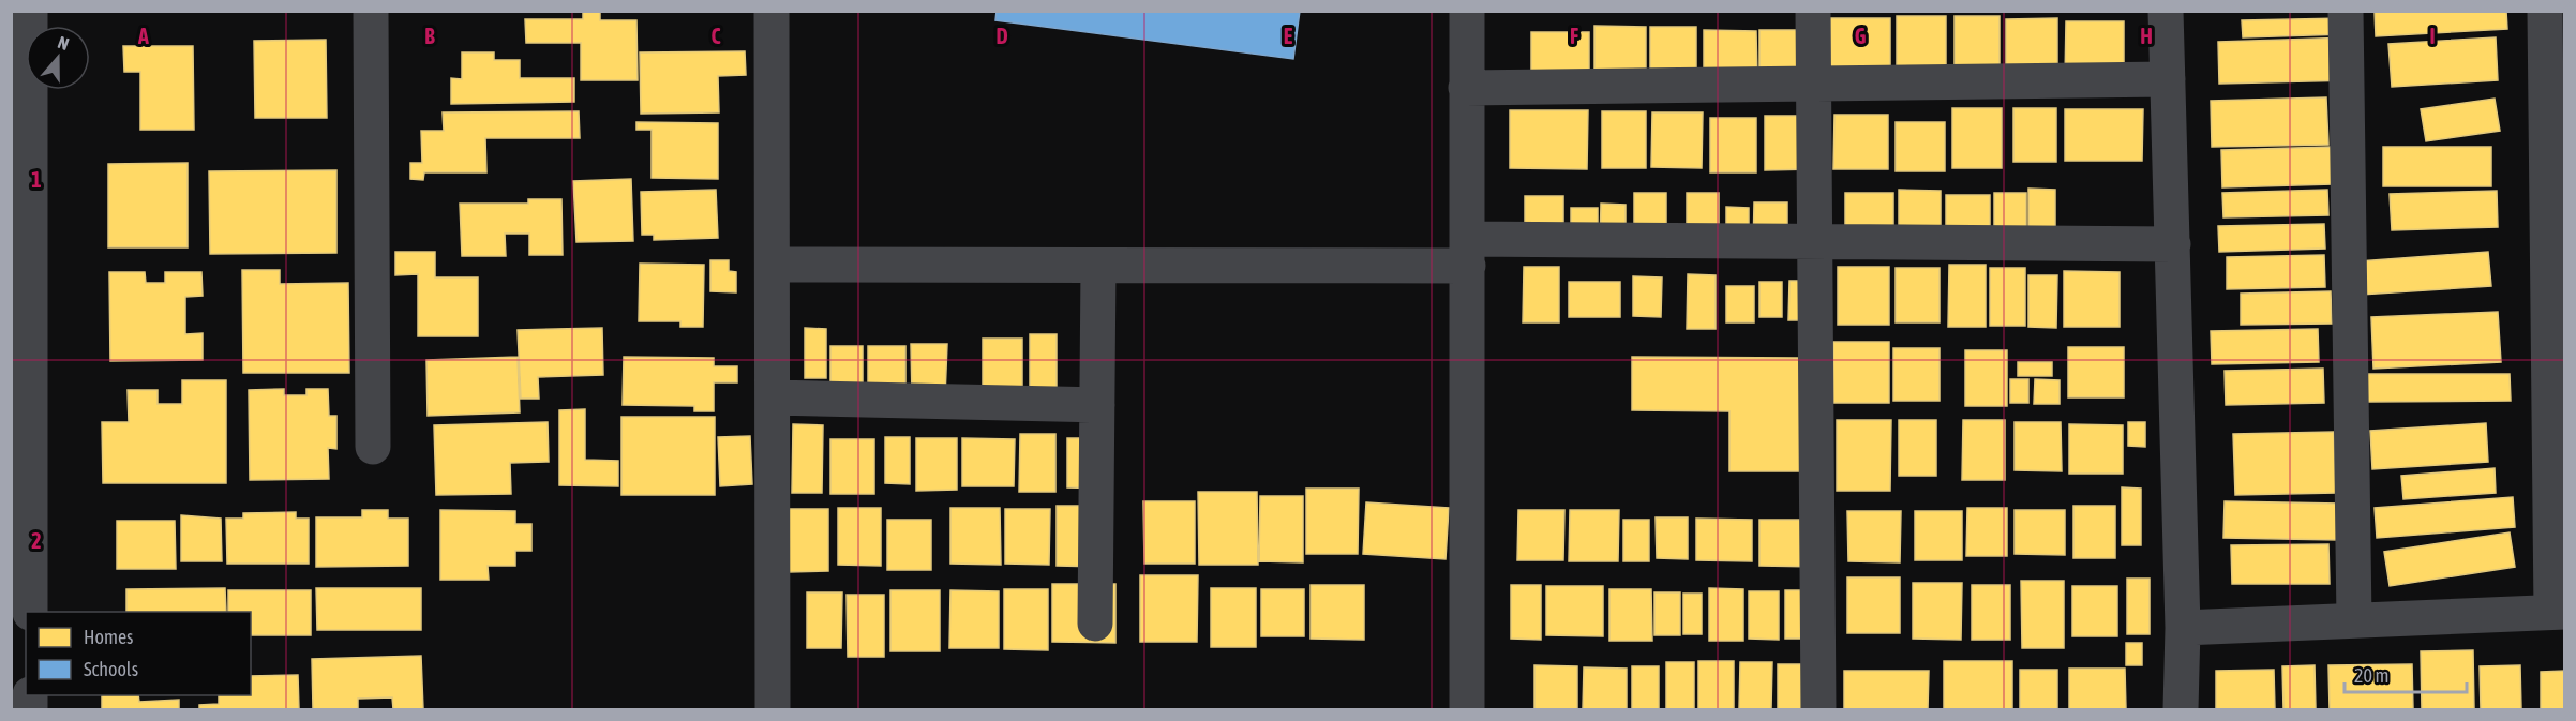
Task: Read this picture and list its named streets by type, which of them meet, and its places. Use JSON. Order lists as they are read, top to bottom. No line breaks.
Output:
{"legend":["Homes","Schools"],"scale_bar":"20 m","north":"top","grid":{"columns":["A","B","C","D","E","F","G","H","I"],"rows":["1","2"]}}
